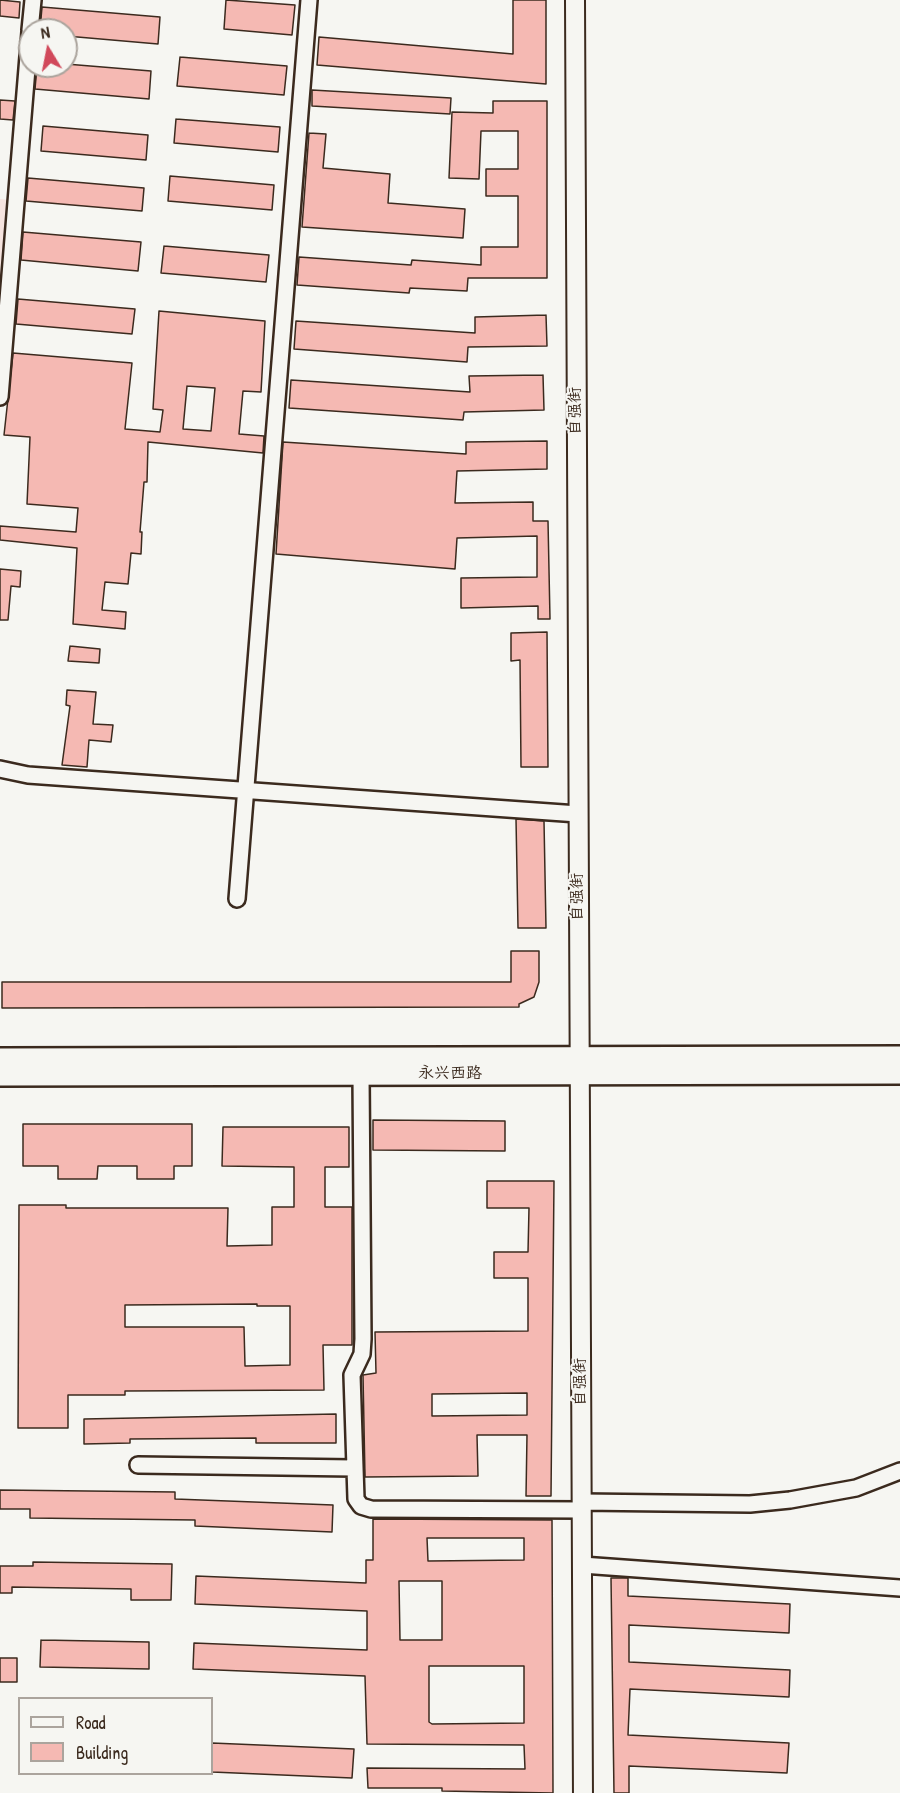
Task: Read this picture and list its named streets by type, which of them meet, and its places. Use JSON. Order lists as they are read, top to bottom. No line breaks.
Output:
{"streets":{"main road":["永兴西路"],"street":["自强街"]},"crossings":[["自强街","永兴西路"]],"legend":["Road","Building"],"north":"top"}
